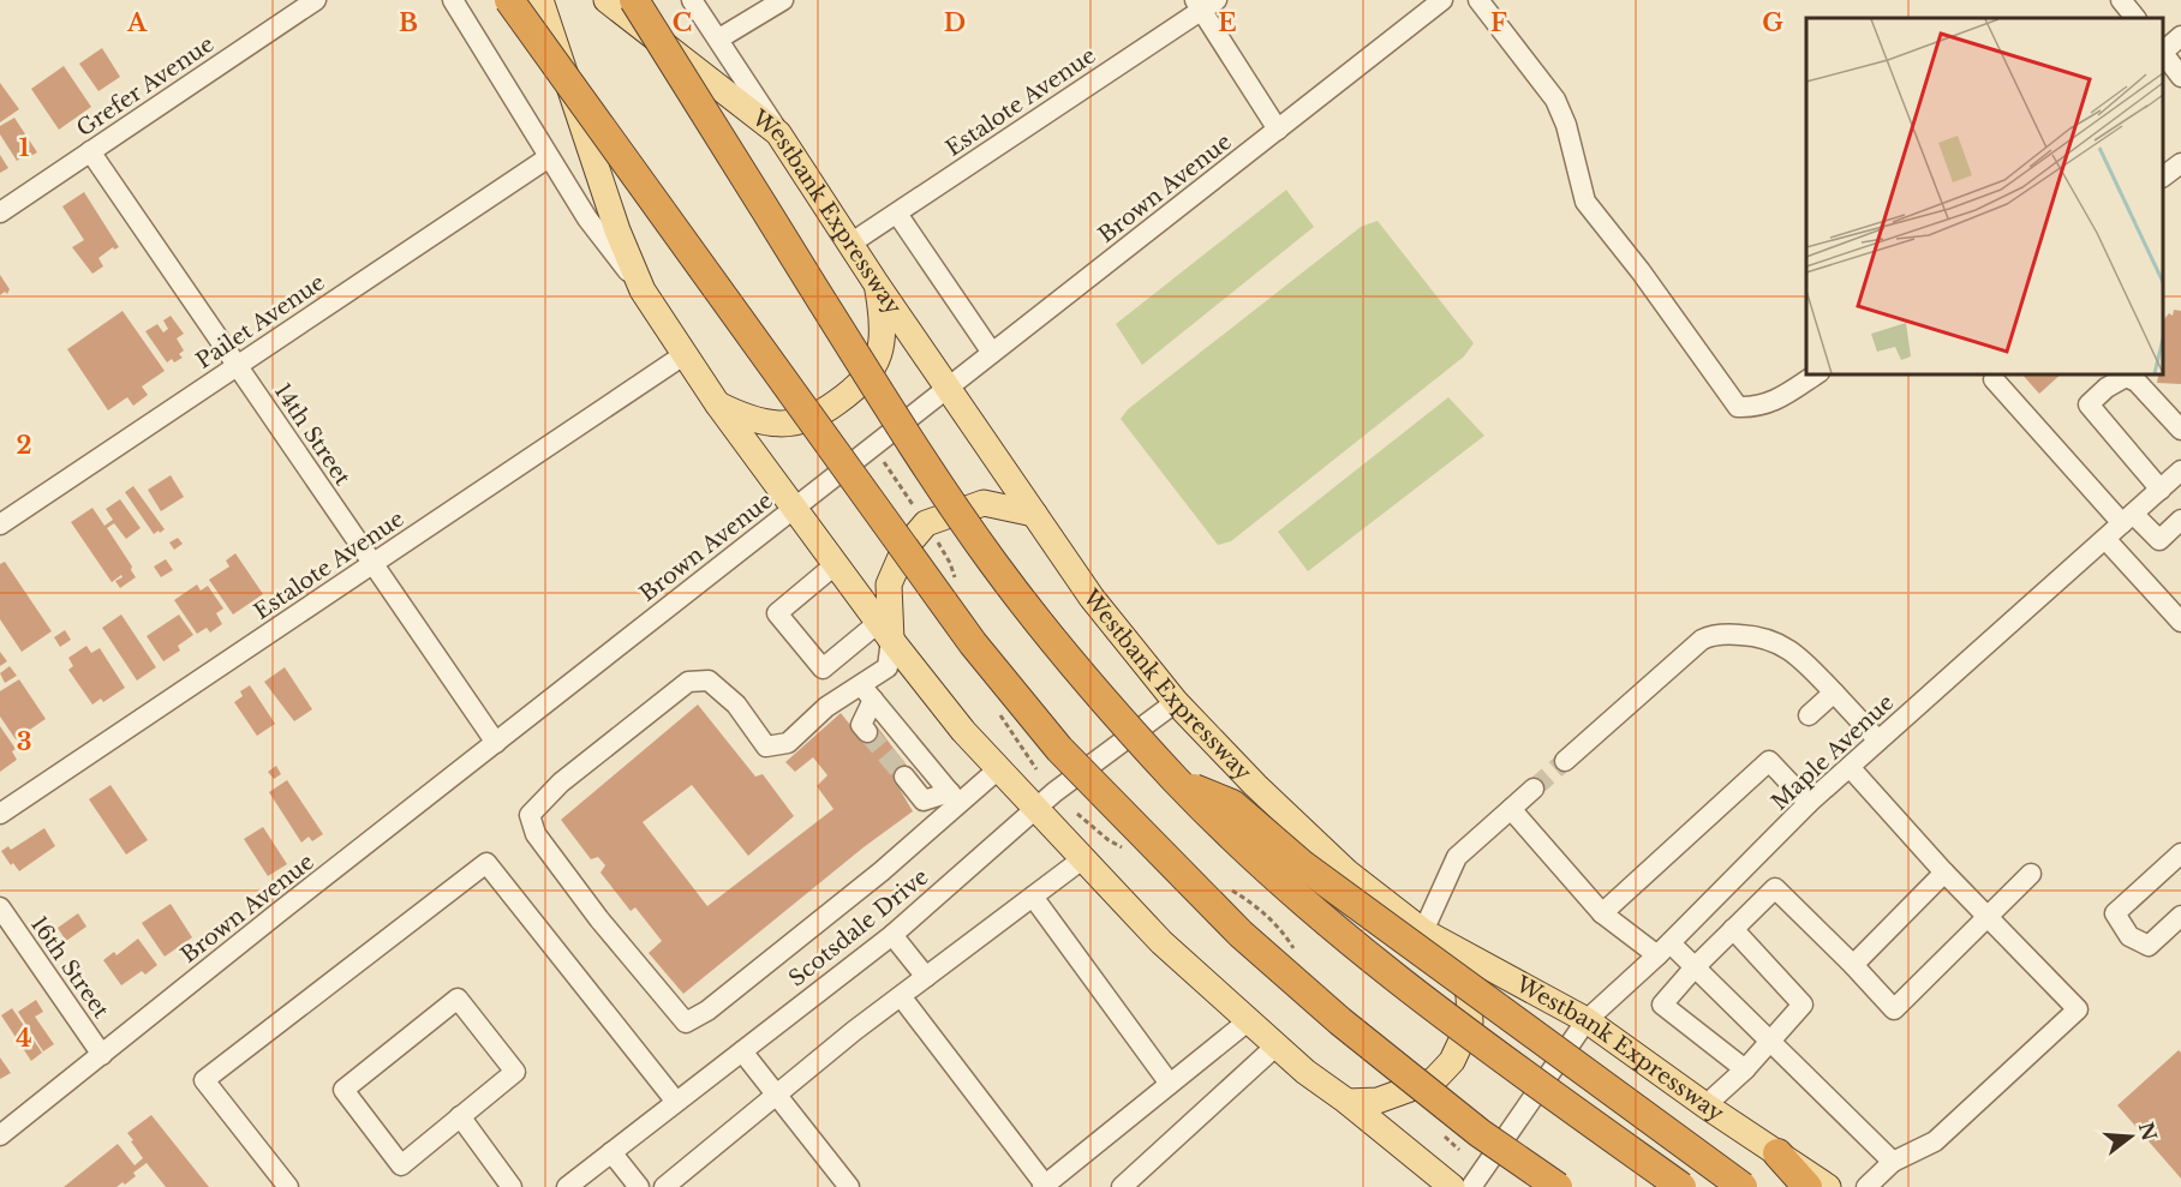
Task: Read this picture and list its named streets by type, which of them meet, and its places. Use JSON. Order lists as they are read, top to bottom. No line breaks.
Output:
{"streets":{"main road":["Westbank Expressway"],"street":["Grefer Avenue","Estalote Avenue","Brown Avenue","Pailet Avenue","14th Street","Maple Avenue","Scotsdale Drive","16th Street"]},"crossings":[["Grefer Avenue","14th Street"],["Estalote Avenue","Westbank Expressway"],["Estalote Avenue","14th Street"],["Brown Avenue","Westbank Expressway"],["Brown Avenue","14th Street"],["Brown Avenue","16th Street"],["Westbank Expressway","Maple Avenue"],["Westbank Expressway","Scotsdale Drive"],["Pailet Avenue","14th Street"]],"north":"right","grid":{"columns":["A","B","C","D","E","F","G"],"rows":["1","2","3","4"]}}
